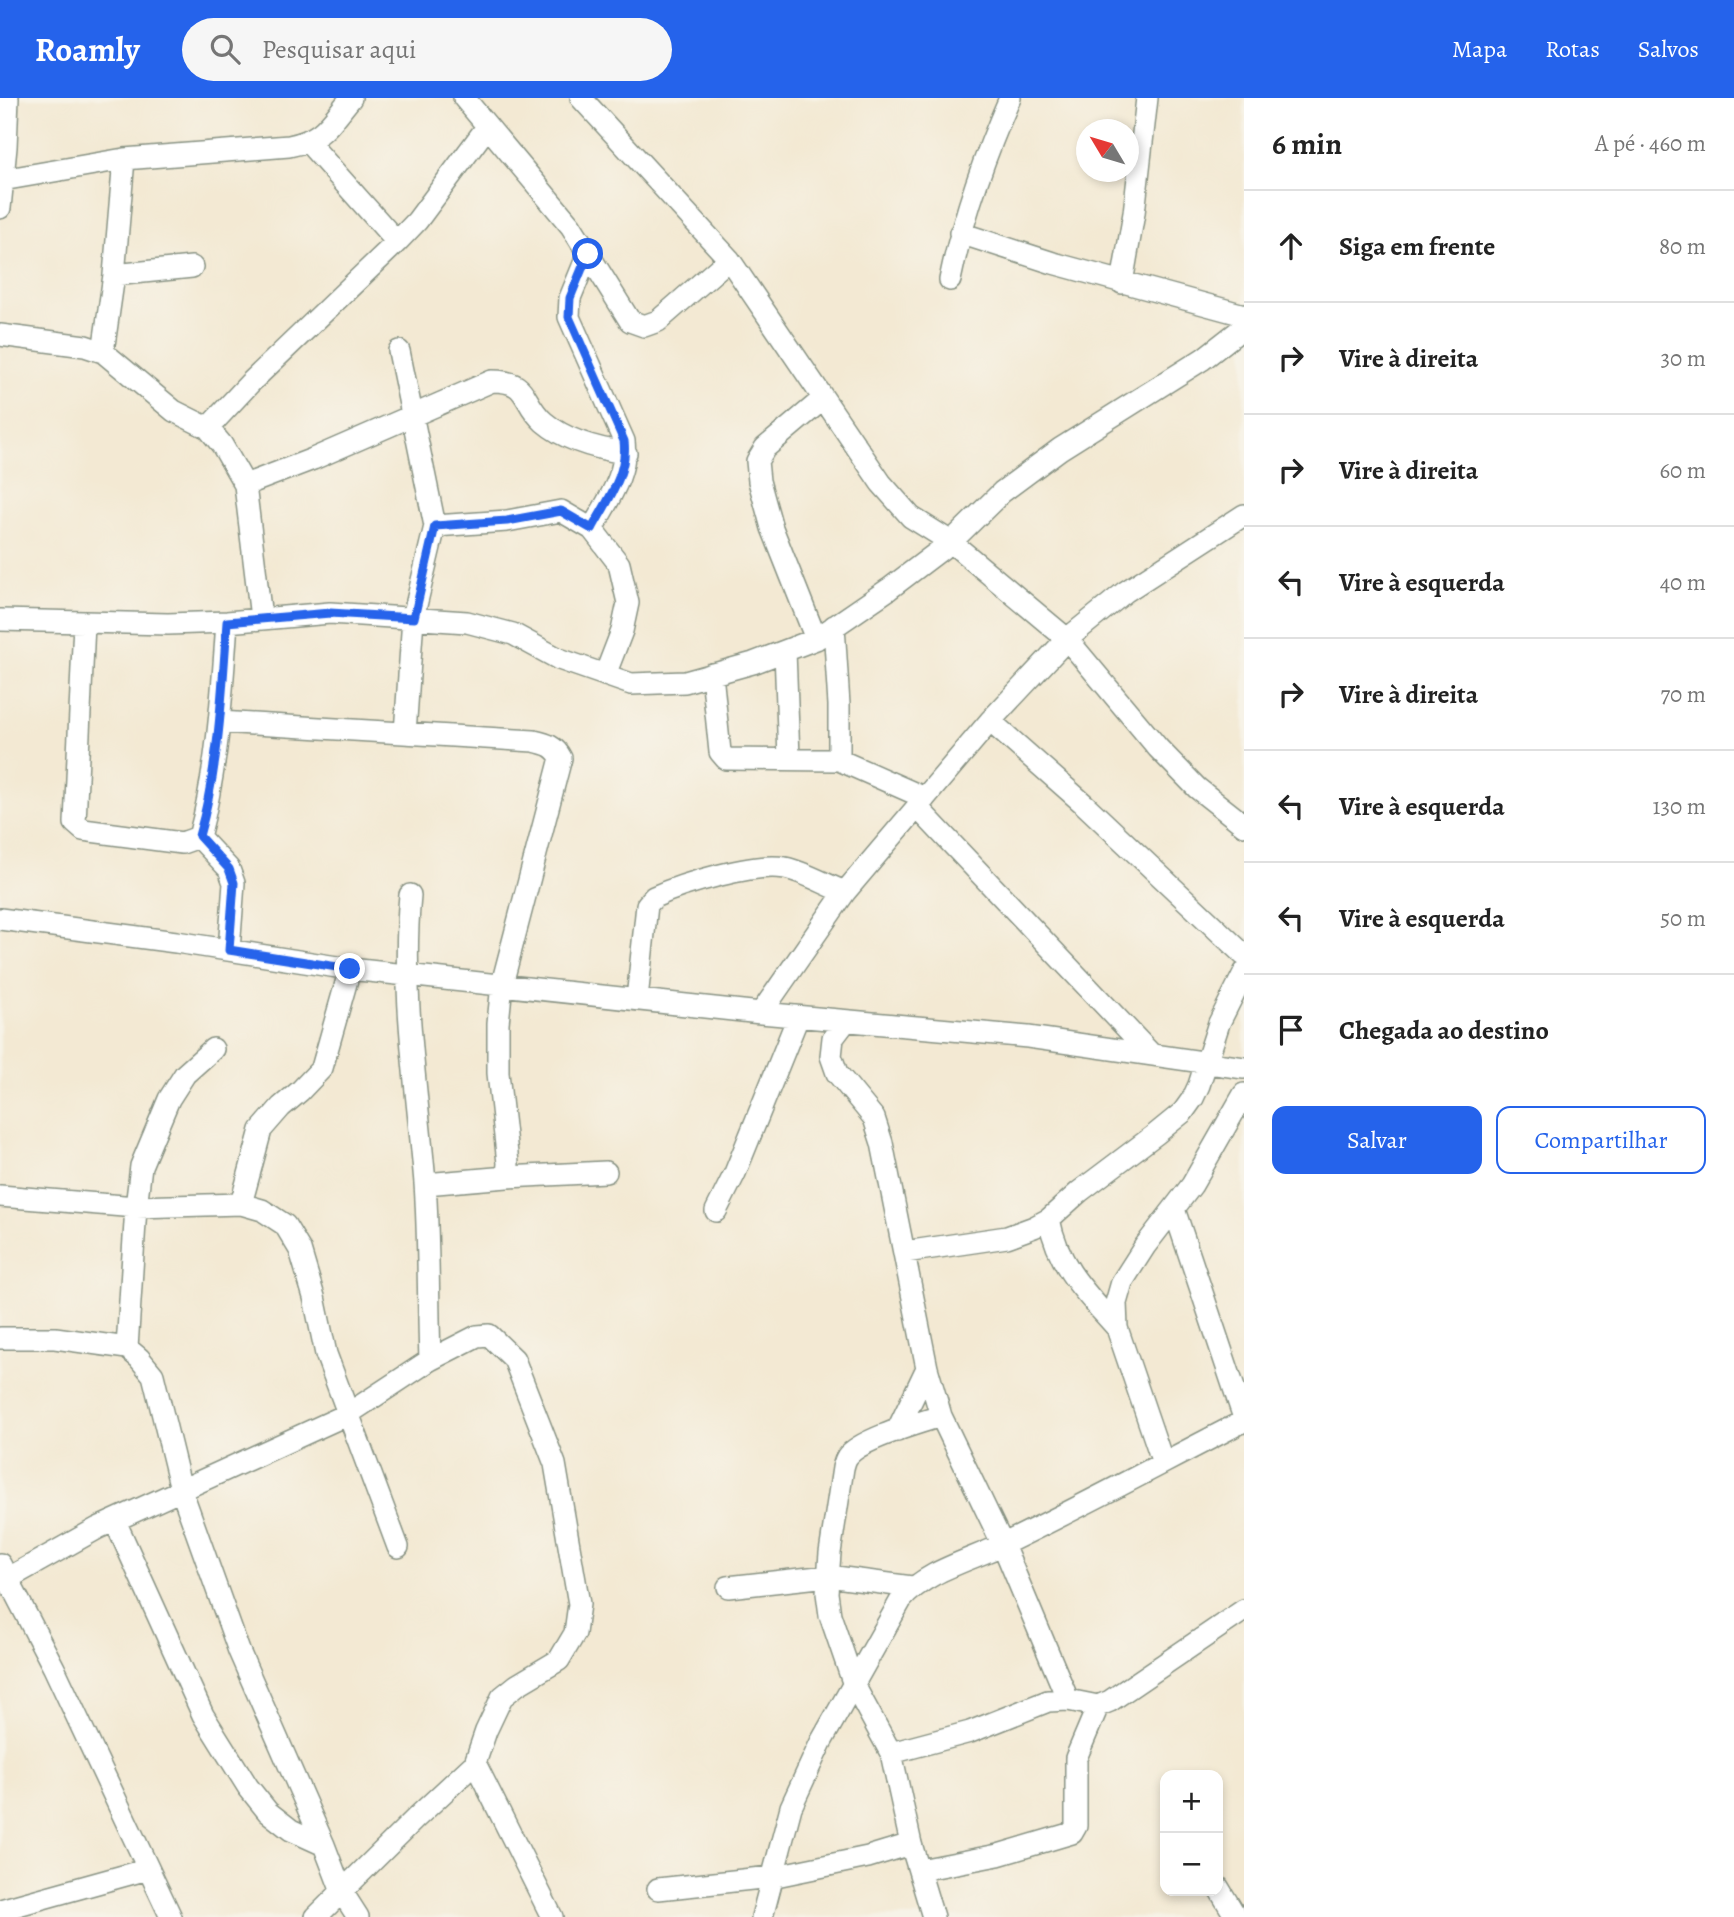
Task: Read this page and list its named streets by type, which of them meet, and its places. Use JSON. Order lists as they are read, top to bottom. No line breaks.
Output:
{"north":"top left","page":{"header":"Roamly","search":"Pesquisar aqui","nav":["Mapa","Rotas","Salvos"],"heading":["6 min","A pé · 460 m"],"list":[["Siga em frente","80 m"],["Vire à direita","30 m"],["Vire à direita","60 m"],["Vire à esquerda","40 m"],["Vire à direita","70 m"],["Vire à esquerda","130 m"],["Vire à esquerda","50 m"],"Chegada ao destino"],"buttons":["Salvar","Compartilhar"],"map_buttons":["+","−"]}}
